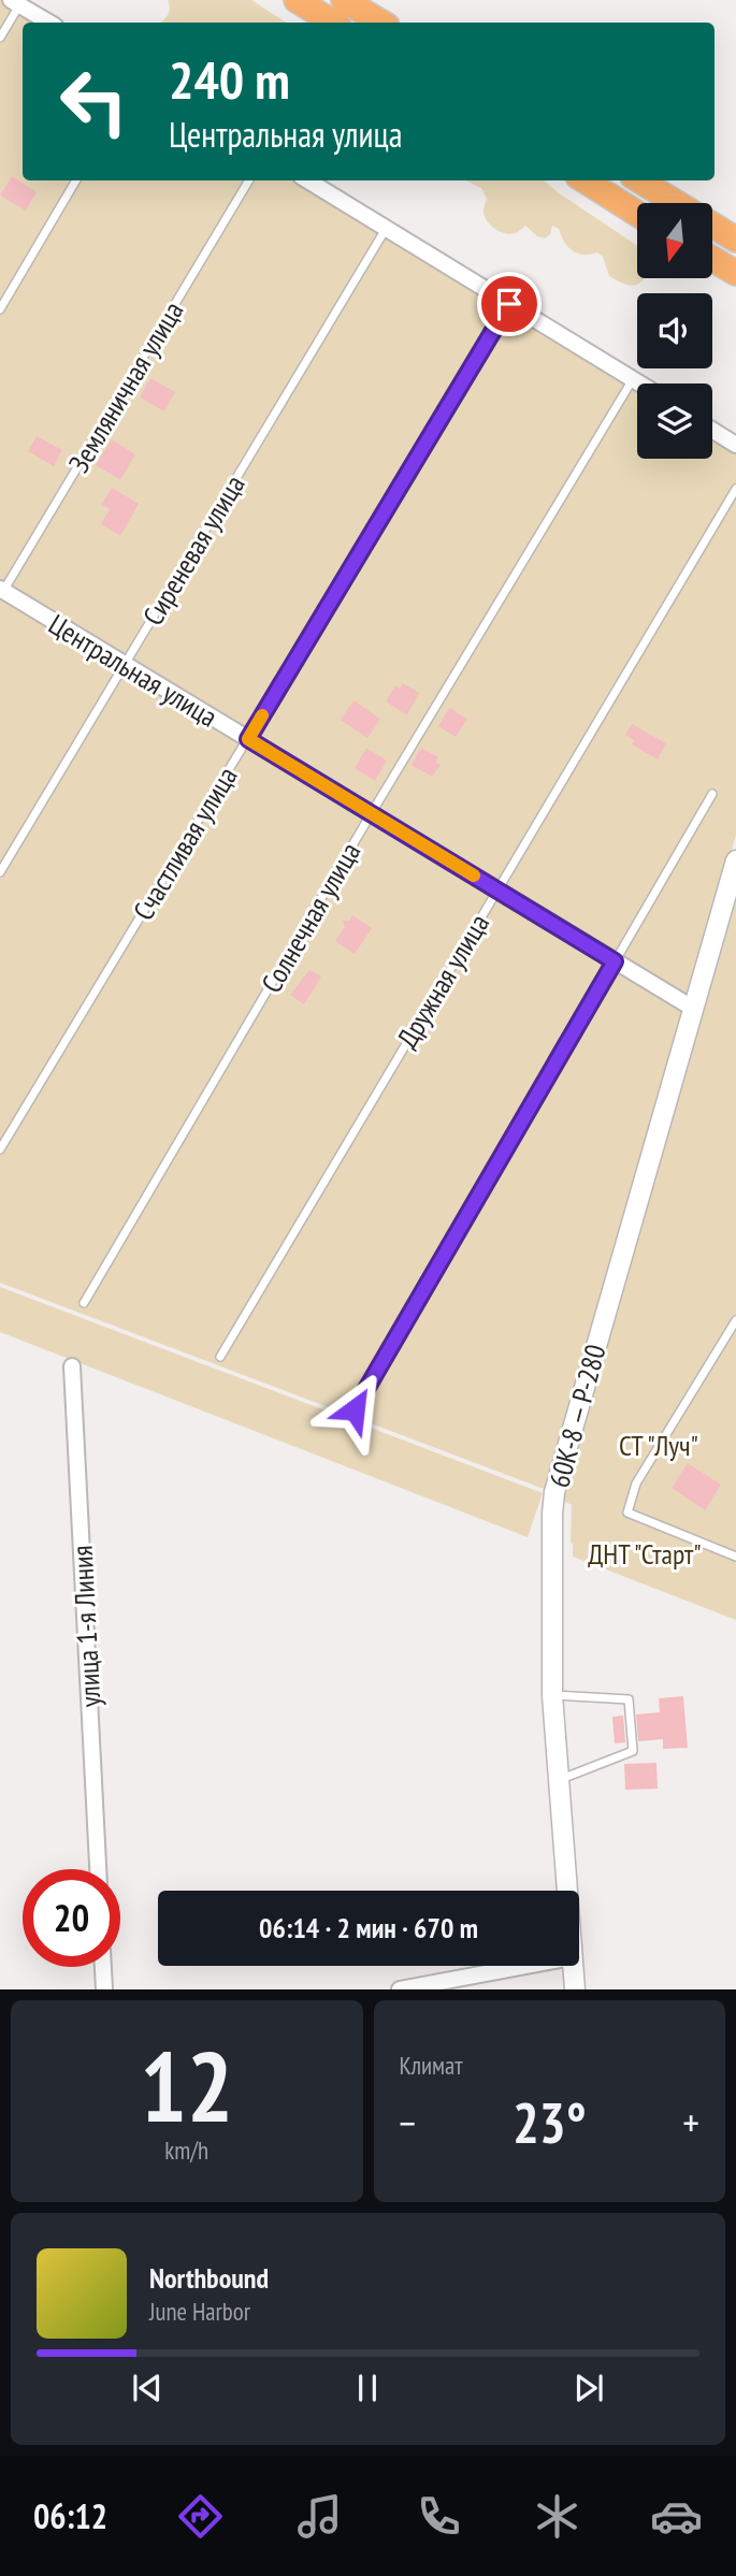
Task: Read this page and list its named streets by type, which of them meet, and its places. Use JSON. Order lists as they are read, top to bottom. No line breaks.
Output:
{"streets":{"street":["Центральная улица","60К-8 — Р-280","улица 1-я Линия"],"lane":["Земляничная улица","Сиреневая улица","Счастливая улица","Солнечная улица","Дружная улица"]},"crossings":[["Земляничная улица","Центральная улица"],["Сиреневая улица","Центральная улица"],["Центральная улица","Счастливая улица"],["Центральная улица","Солнечная улица"],["Центральная улица","Дружная улица"],["Центральная улица","60К-8 — Р-280"]],"parks":["СТ \"Луч\"","ДНТ \"Старт\""],"north":"bottom","page":{"turn":["240 m","Центральная улица"],"limit":"20","trip":"06:14 · 2 мин · 670 m","tile":[["12","km/h"],"Климат"],"heat":["−","23°","+"],"song":["Northbound","June Harbor"],"tabs":"06:12"}}
